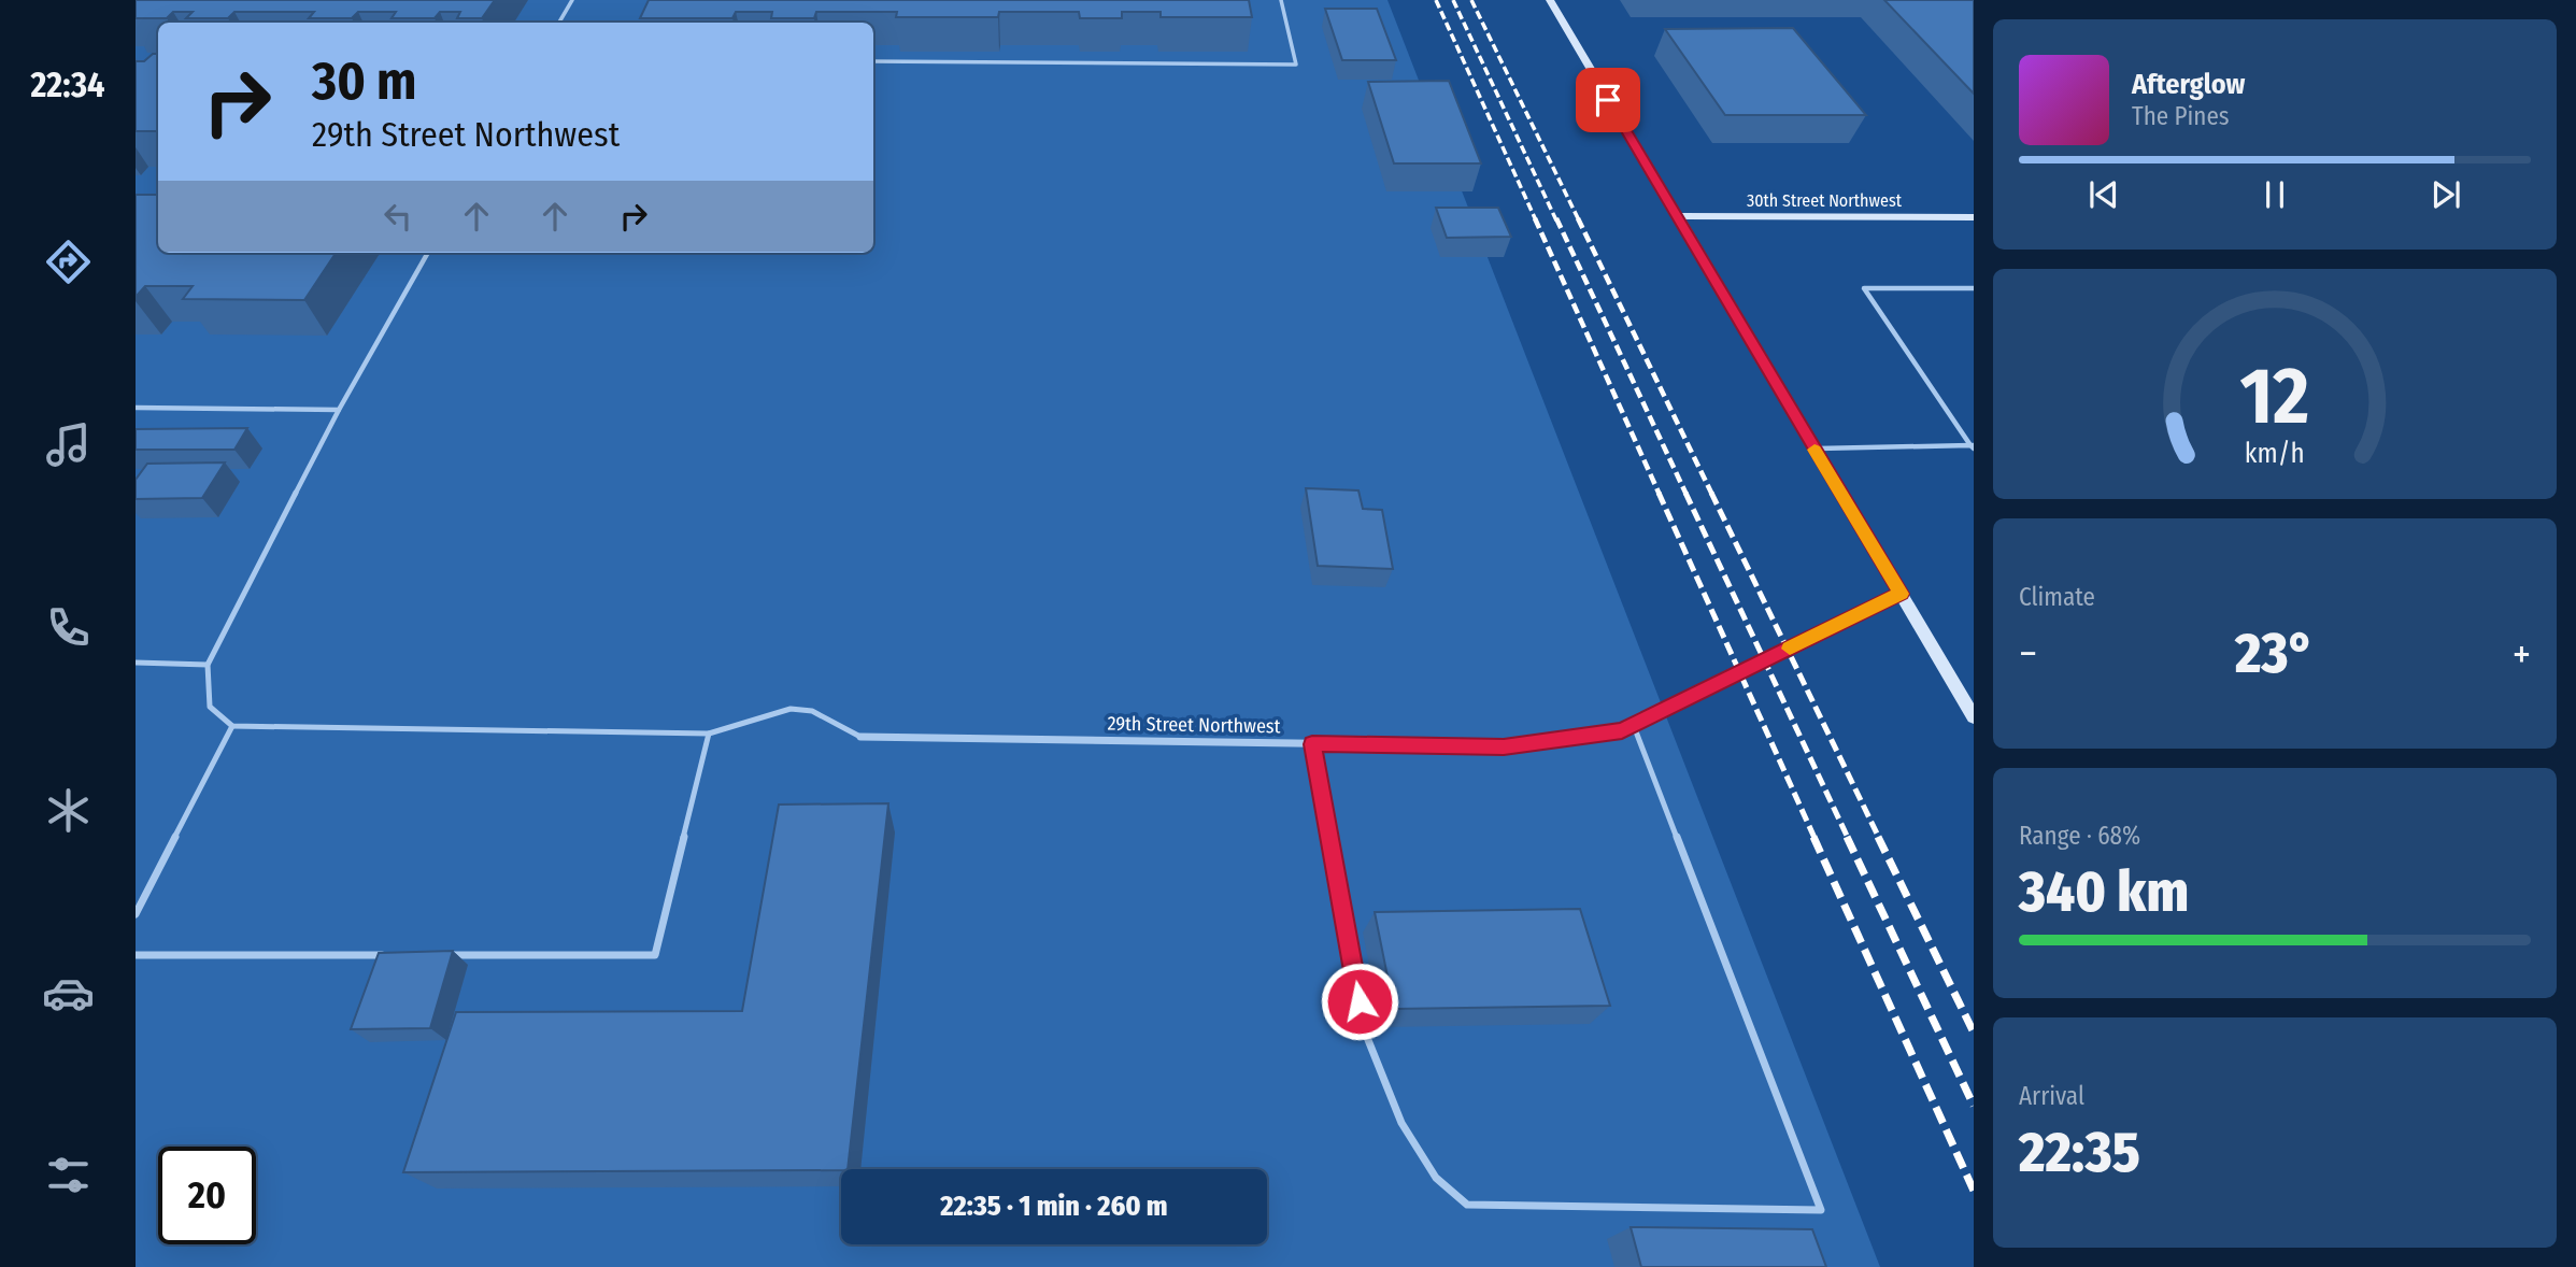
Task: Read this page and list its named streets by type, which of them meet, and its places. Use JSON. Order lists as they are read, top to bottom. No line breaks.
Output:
{"streets":{"street":["30th Street Northwest","29th Street Northwest"]},"page":{"tabs":"22:34","turn":["30 m","29th Street Northwest"],"song":["Afterglow","The Pines"],"tile":["Climate",["Range · 68%","340 km"],["Arrival","22:35"]],"heat":["−","23°","+"],"limit":"20","trip":"22:35 · 1 min · 260 m","gauge":["12","km/h"]}}
